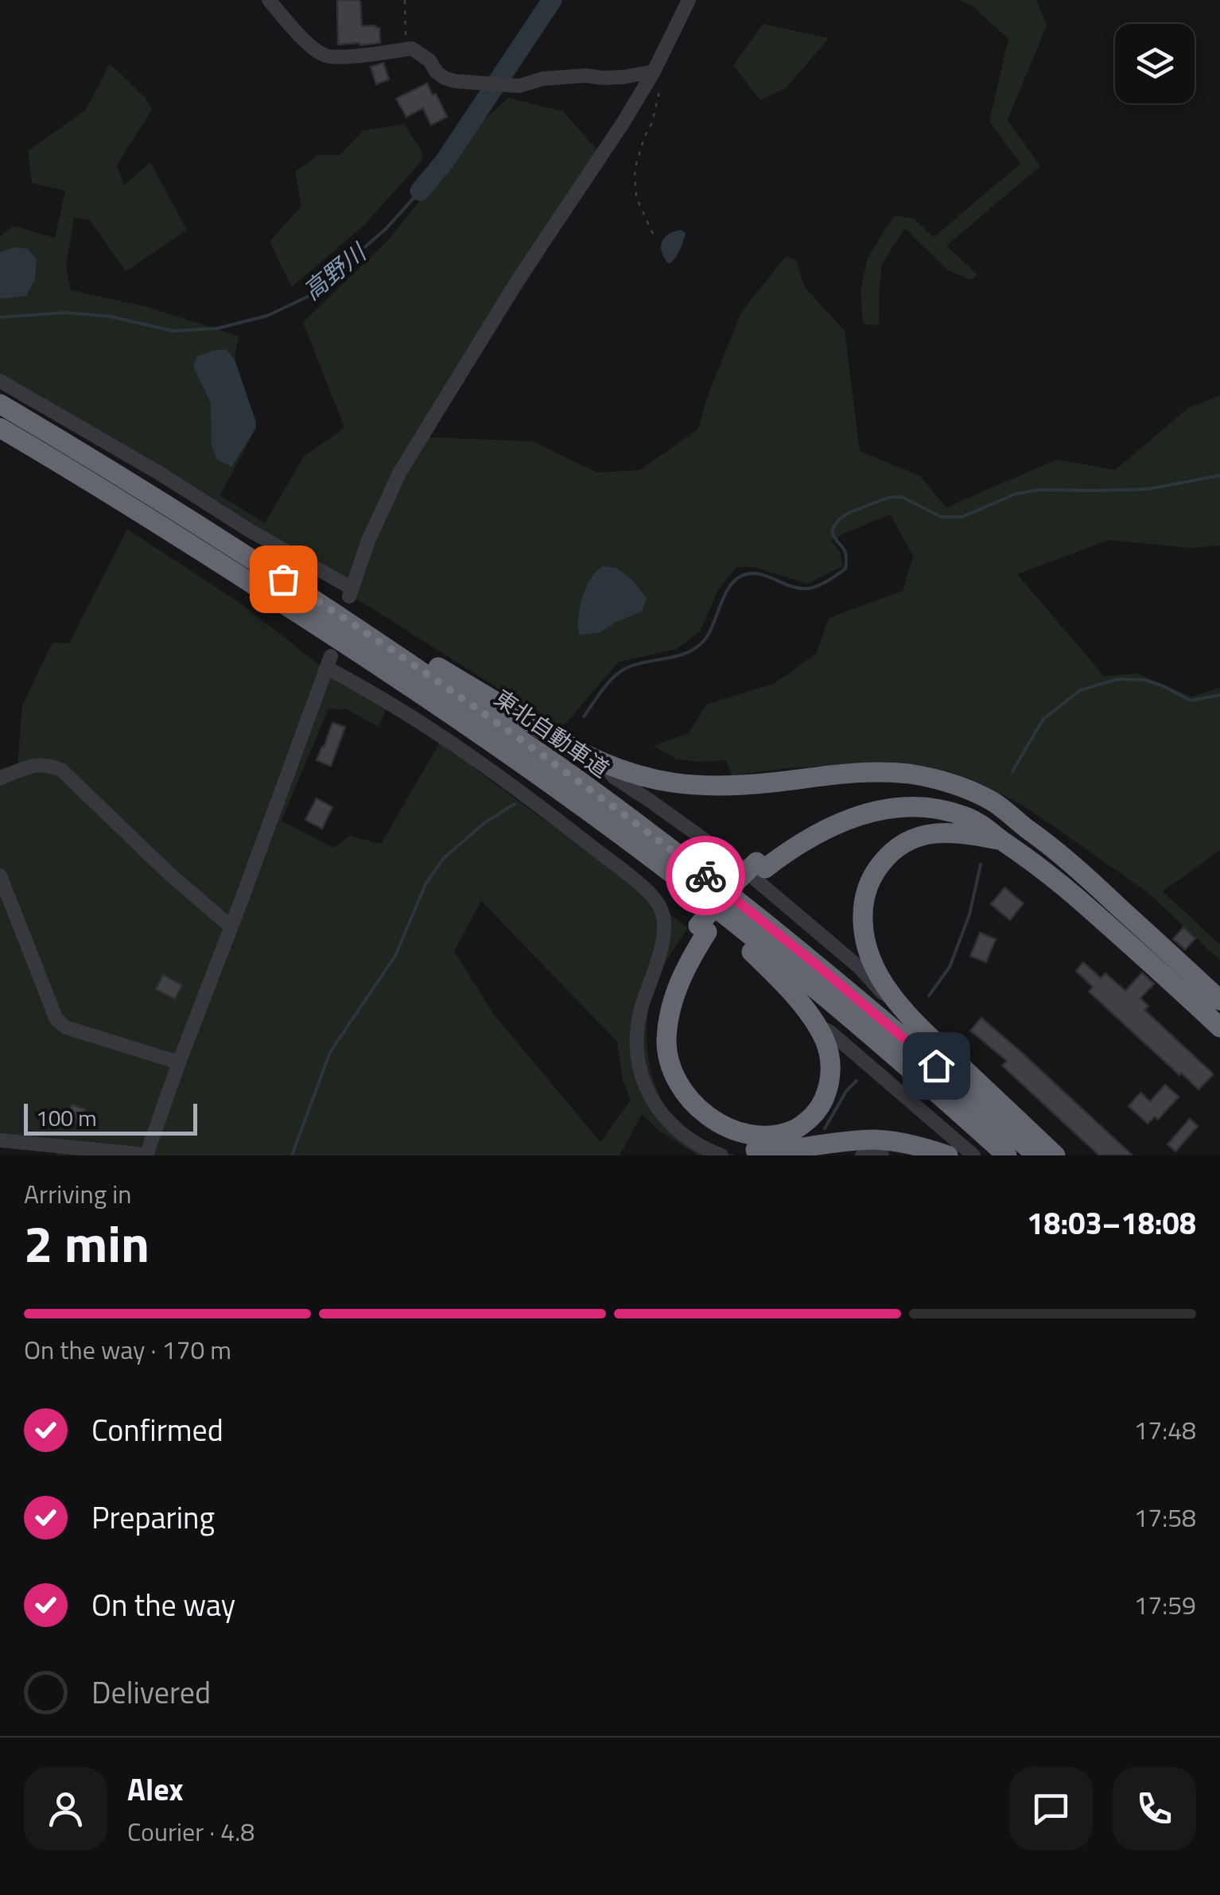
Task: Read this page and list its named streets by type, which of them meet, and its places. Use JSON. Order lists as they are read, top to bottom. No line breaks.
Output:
{"streets":{"highway":["東北自動車道"]},"water":["高野川"],"scale_bar":"100 m","page":{"scale":"100 m","heading":["2 min","Arriving in","18:03–18:08"],"panel":["Alex","Courier · 4.8"],"bar":"On the way · 170 m","list":[["Confirmed","17:48"],["Preparing","17:58"],["On the way","17:59"],"Delivered"]}}
